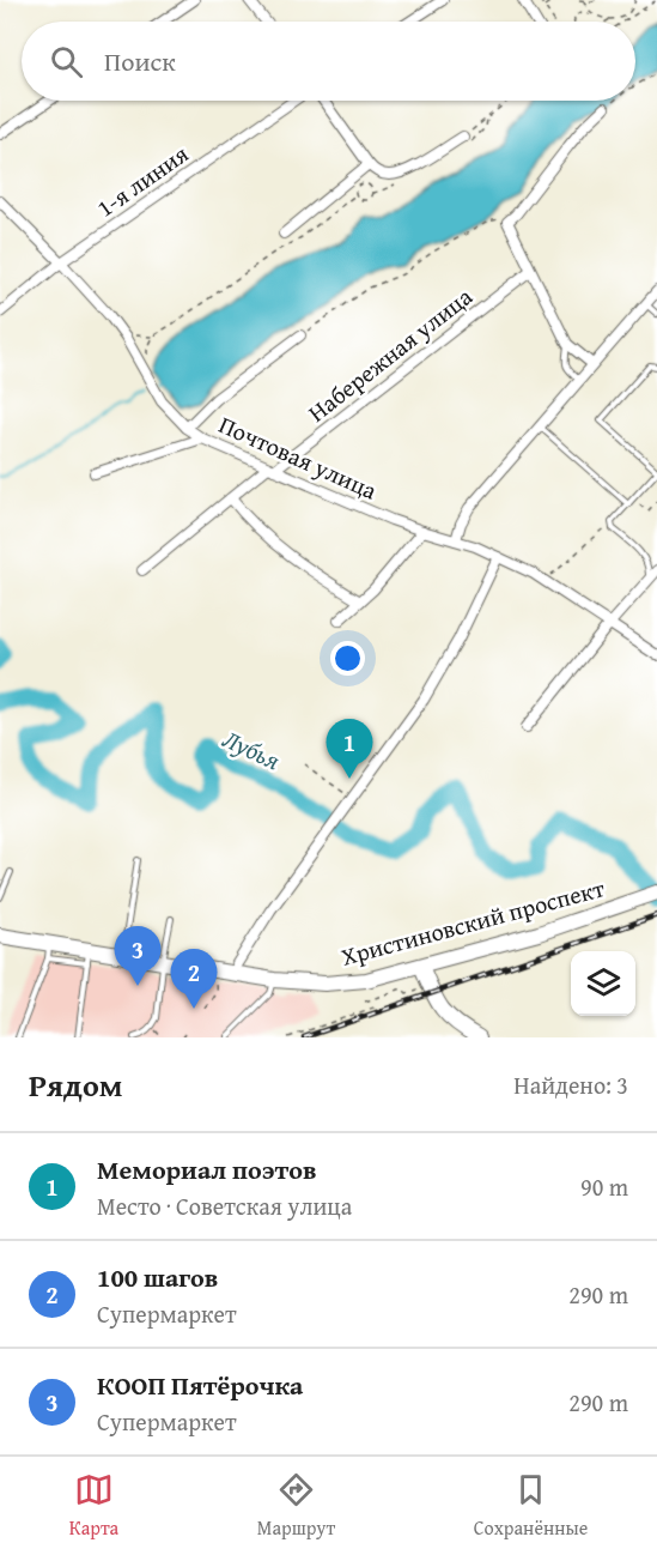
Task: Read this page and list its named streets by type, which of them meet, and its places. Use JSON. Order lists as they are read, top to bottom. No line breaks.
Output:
{"streets":{"street":["1-я линия","Набережная улица","Почтовая улица","Христиновский проспект"]},"crossings":[["1-я линия","Почтовая улица"],["Набережная улица","Почтовая улица"]],"water":["Лубья"],"page":{"search":"Поиск","pins":["1","3","2"],"heading":["Рядом","Найдено: 3"],"list":[{"mark":"1","name":"Мемориал поэтов","note":"Место · Советская улица","value":"90 m"},{"mark":"2","name":"100 шагов","note":"Супермаркет","value":"290 m"},{"mark":"3","name":"КООП Пятёрочка","note":"Супермаркет","value":"290 m"}],"nav":["Карта","Маршрут","Сохранённые"]}}
